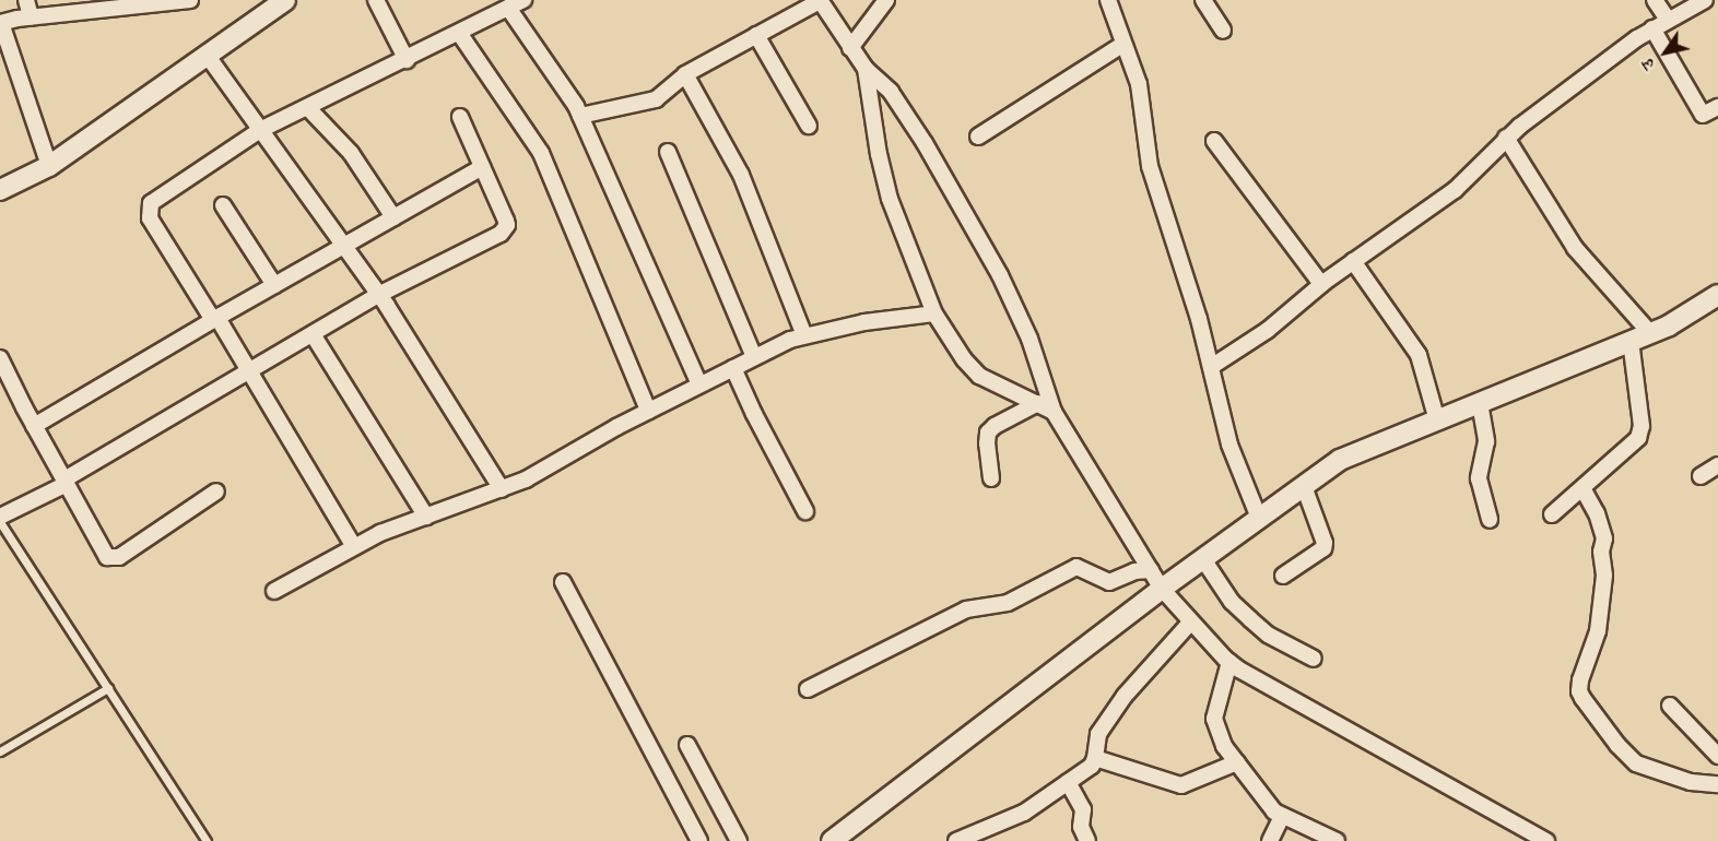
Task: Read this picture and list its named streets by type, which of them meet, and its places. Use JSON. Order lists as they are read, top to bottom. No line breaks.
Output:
{"north":"bottom left"}
